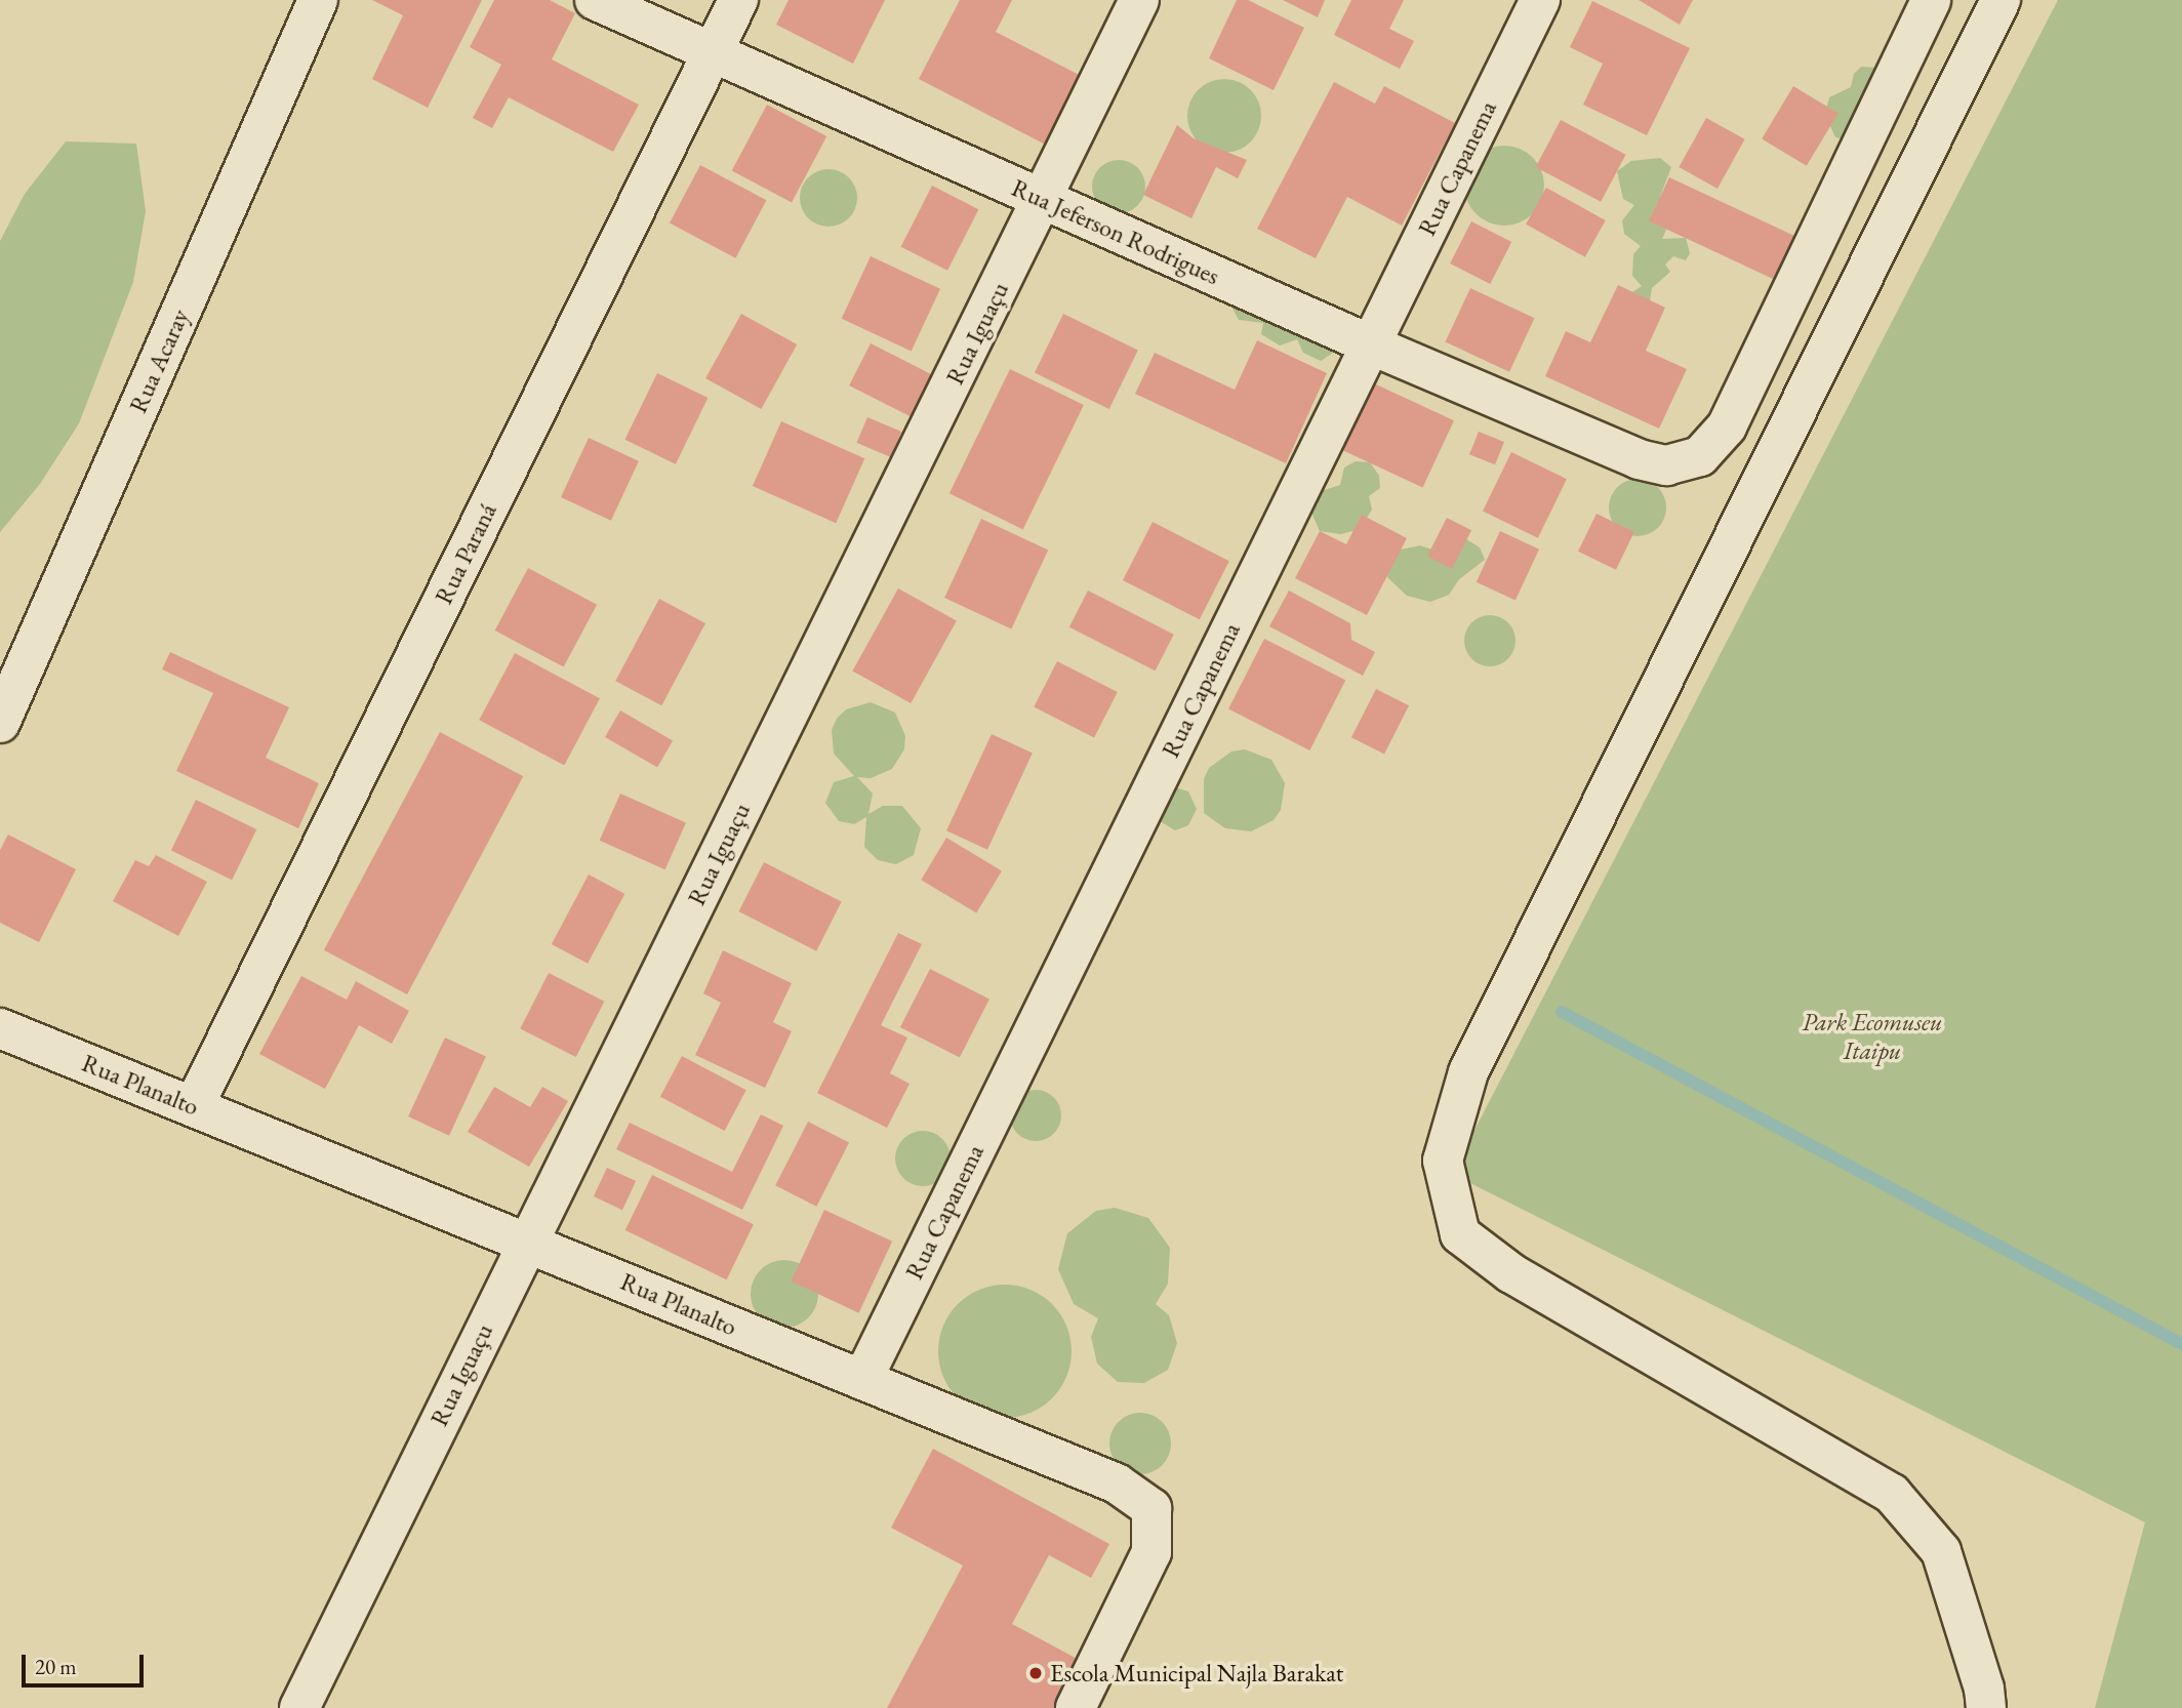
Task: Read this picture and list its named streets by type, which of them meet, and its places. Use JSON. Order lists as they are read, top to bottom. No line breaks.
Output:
{"streets":{"street":["Rua Capanema","Rua Jeferson Rodrigues","Rua Iguaçu","Rua Acaray","Rua Paraná","Rua Planalto"]},"crossings":[["Rua Capanema","Rua Jeferson Rodrigues"],["Rua Capanema","Rua Planalto"],["Rua Jeferson Rodrigues","Rua Iguaçu"],["Rua Jeferson Rodrigues","Rua Paraná"],["Rua Iguaçu","Rua Planalto"],["Rua Paraná","Rua Planalto"]],"parks":["Park Ecomuseu Itaipu"],"places":["Escola Municipal Najla Barakat"],"scale_bar":"20 m"}
